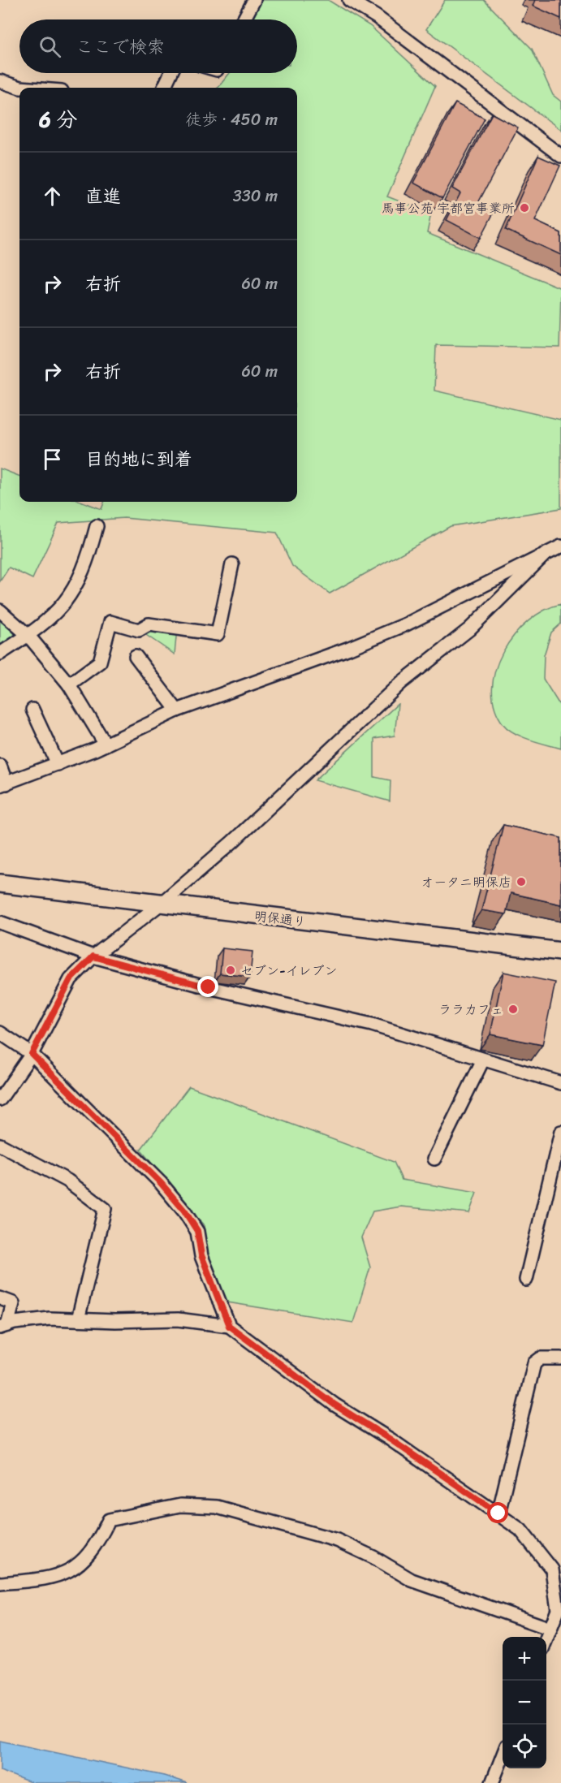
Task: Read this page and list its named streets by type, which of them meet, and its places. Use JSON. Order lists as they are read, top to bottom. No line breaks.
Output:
{"streets":{"street":["明保通り"]},"places":["馬事公苑 宇都宮事業所","オータニ明保店","セブン-イレブン","ララカフェ"],"page":{"search":"ここで検索","heading":["6 分","徒歩 · 450 m"],"list":[["直進","330 m"],["右折","60 m"],["右折","60 m"],"目的地に到着"],"map_buttons":["+","−"]}}
